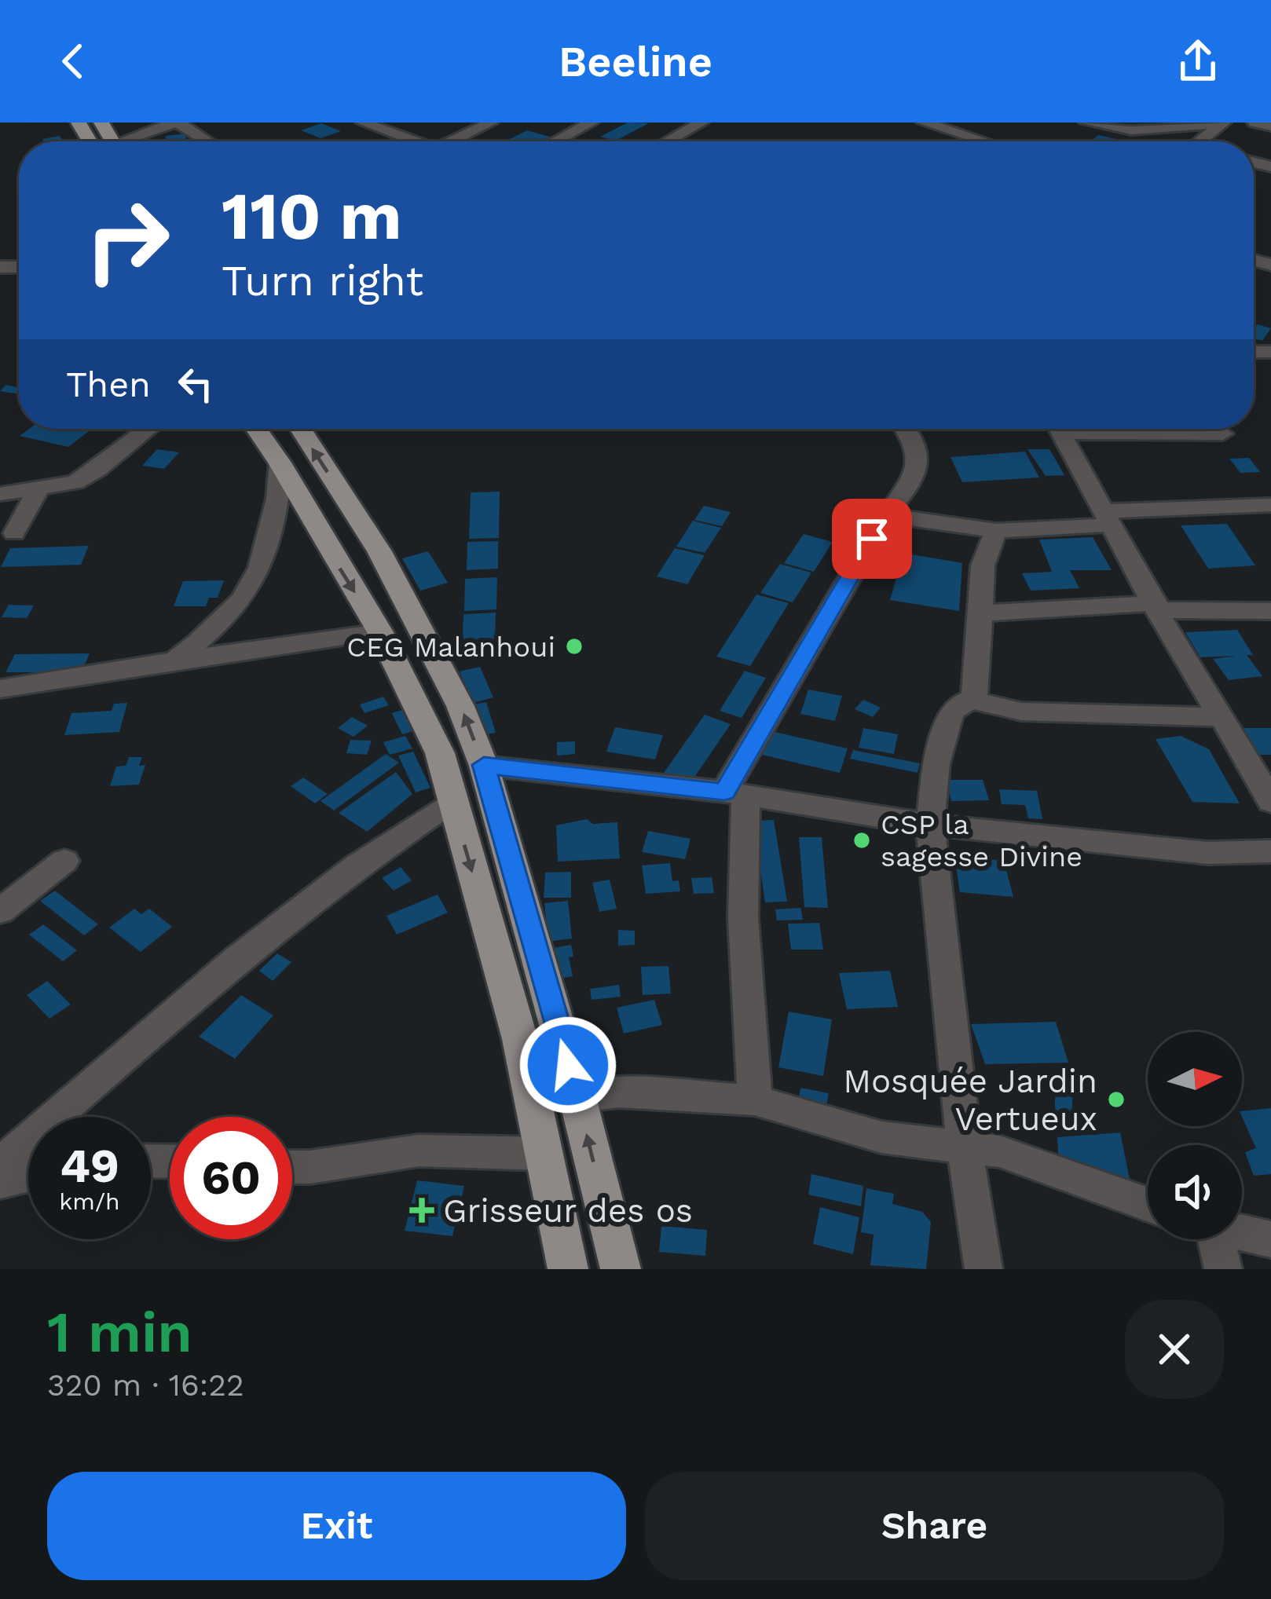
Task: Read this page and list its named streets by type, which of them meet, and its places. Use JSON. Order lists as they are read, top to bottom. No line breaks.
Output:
{"places":{"other":["CEG Malanhoui","CSP la sagesse Divine","Mosquée Jardin Vertueux"],"health":["Grisseur des os"]},"north":"right","page":{"header":"Beeline","turn":["110 m","Turn right"],"then":"Then","speed":"49 km/h","limit":"60","heading":["1 min","320 m · 16:22"],"buttons":["Exit","Share"]}}
